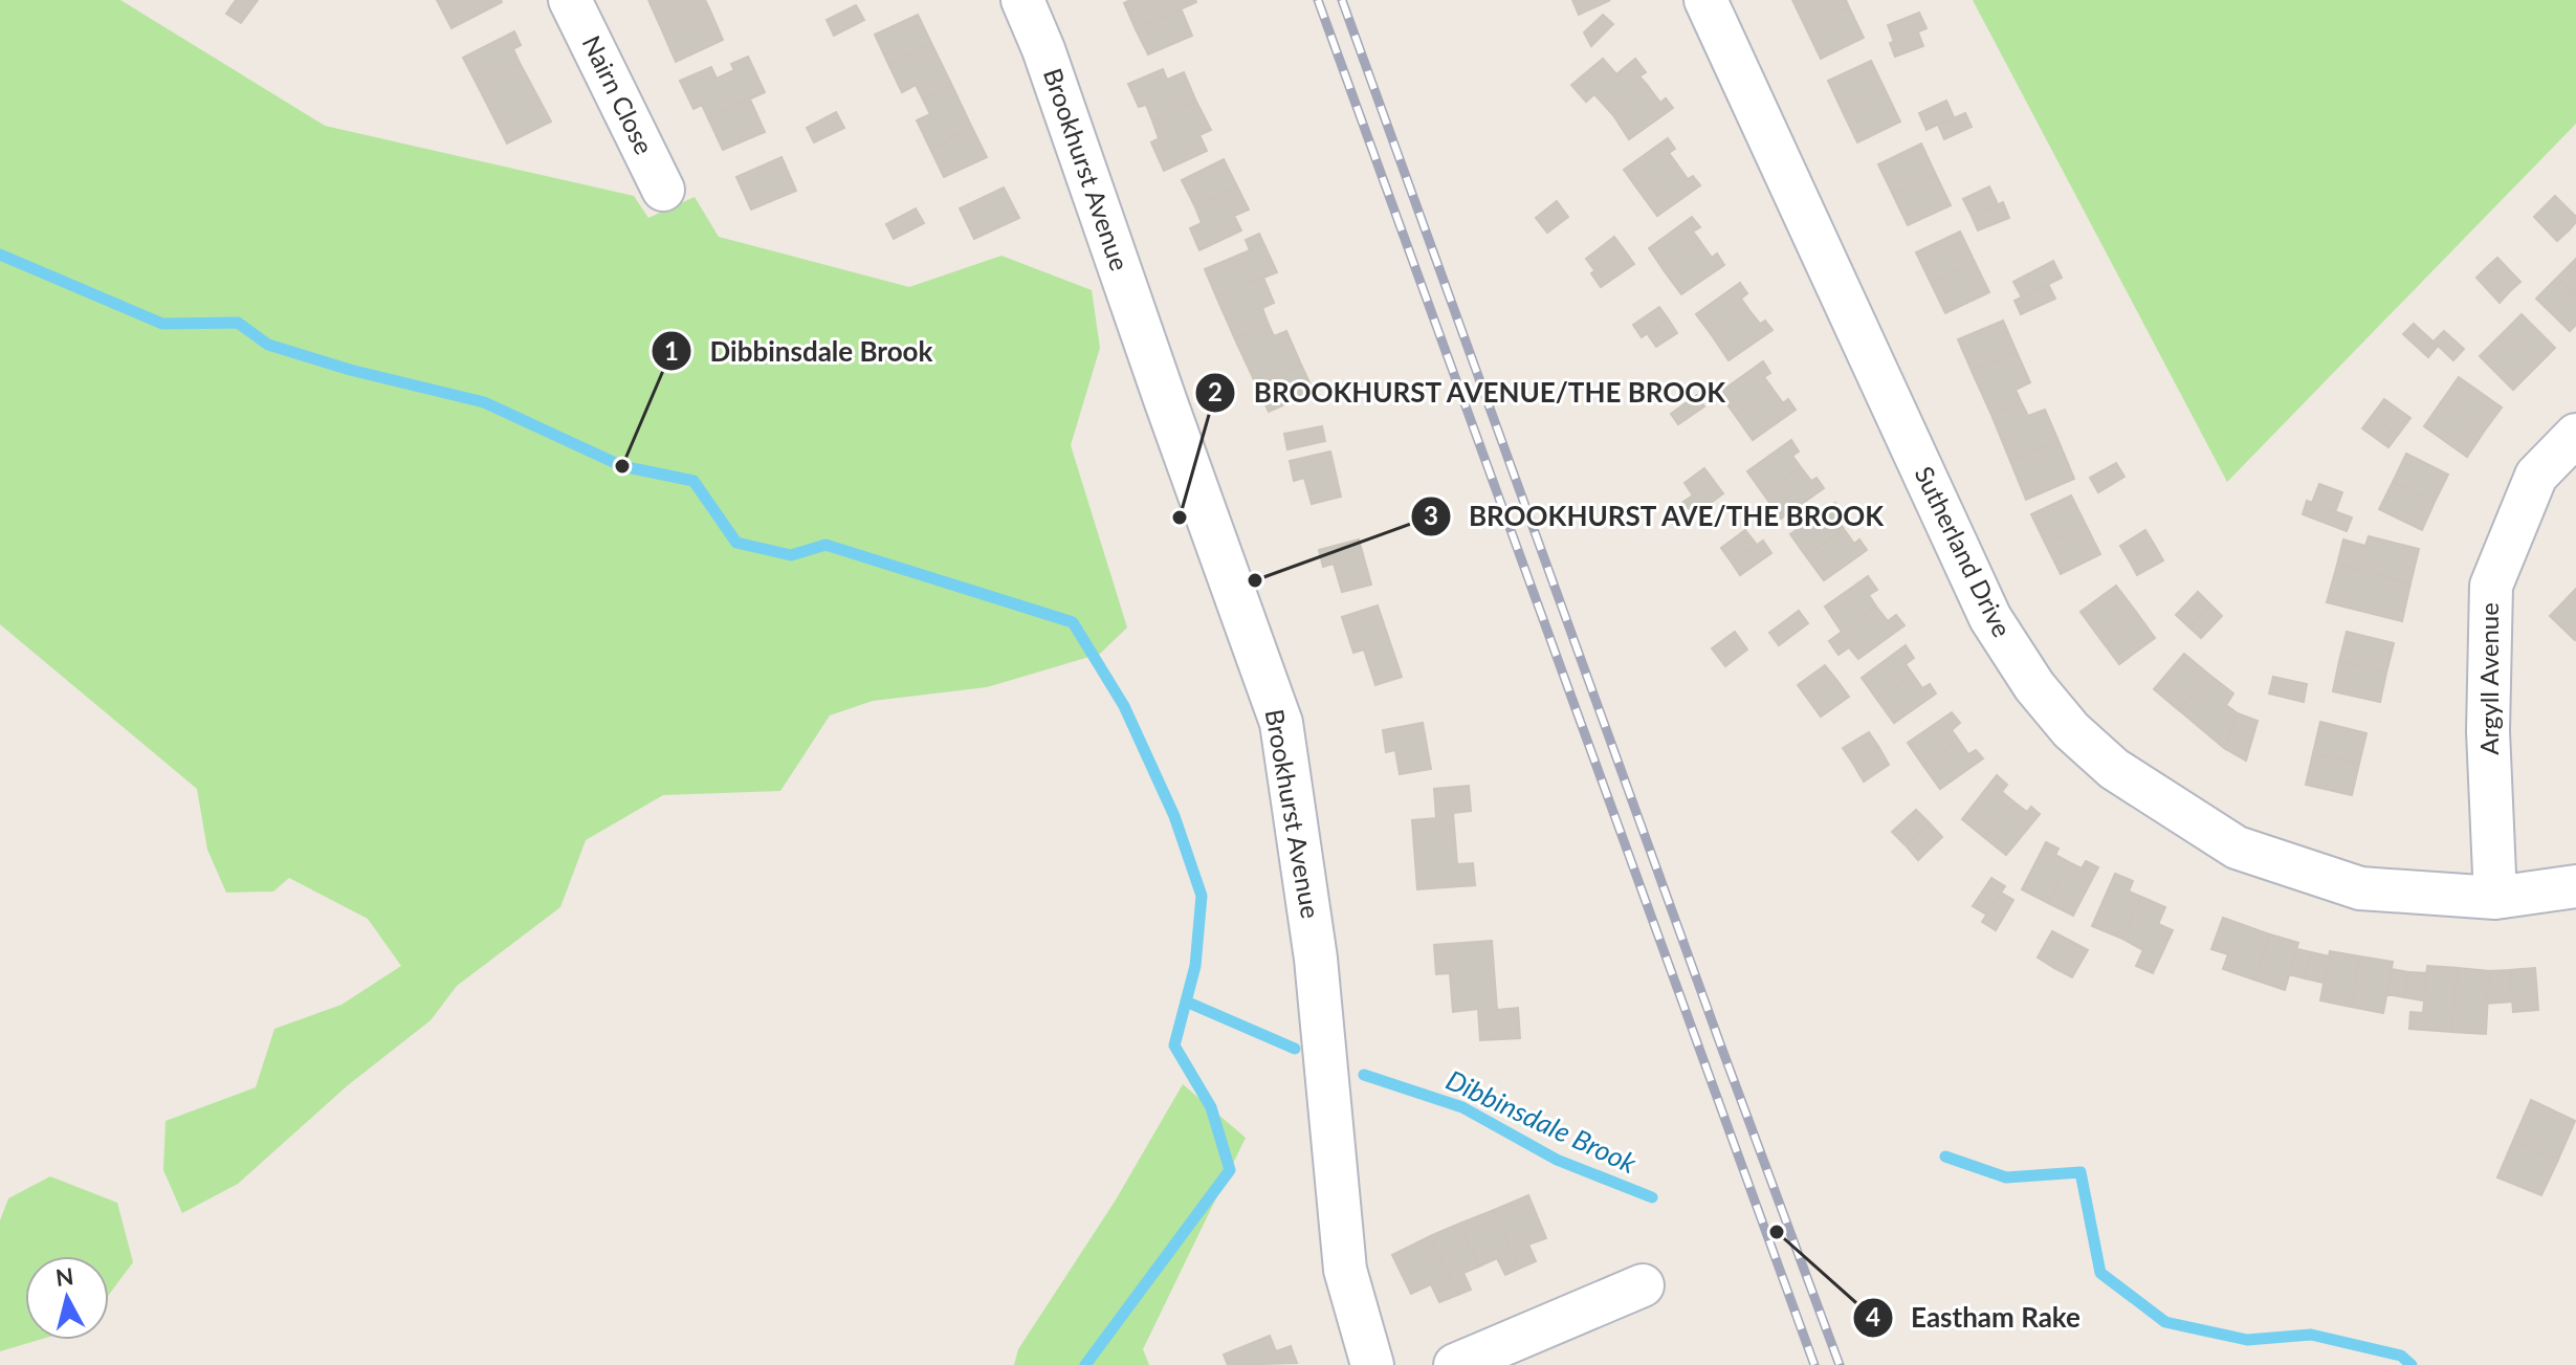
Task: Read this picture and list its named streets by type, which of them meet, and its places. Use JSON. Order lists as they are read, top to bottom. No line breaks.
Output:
{"streets":{"street":["Nairn Close","Brookhurst Avenue","Sutherland Drive","Argyll Avenue"]},"crossings":[["Sutherland Drive","Argyll Avenue"]],"water":["Dibbinsdale Brook"],"places":["Dibbinsdale Brook","BROOKHURST AVENUE/THE BROOK","BROOKHURST AVE/THE BROOK","Eastham Rake"],"north":"top"}
